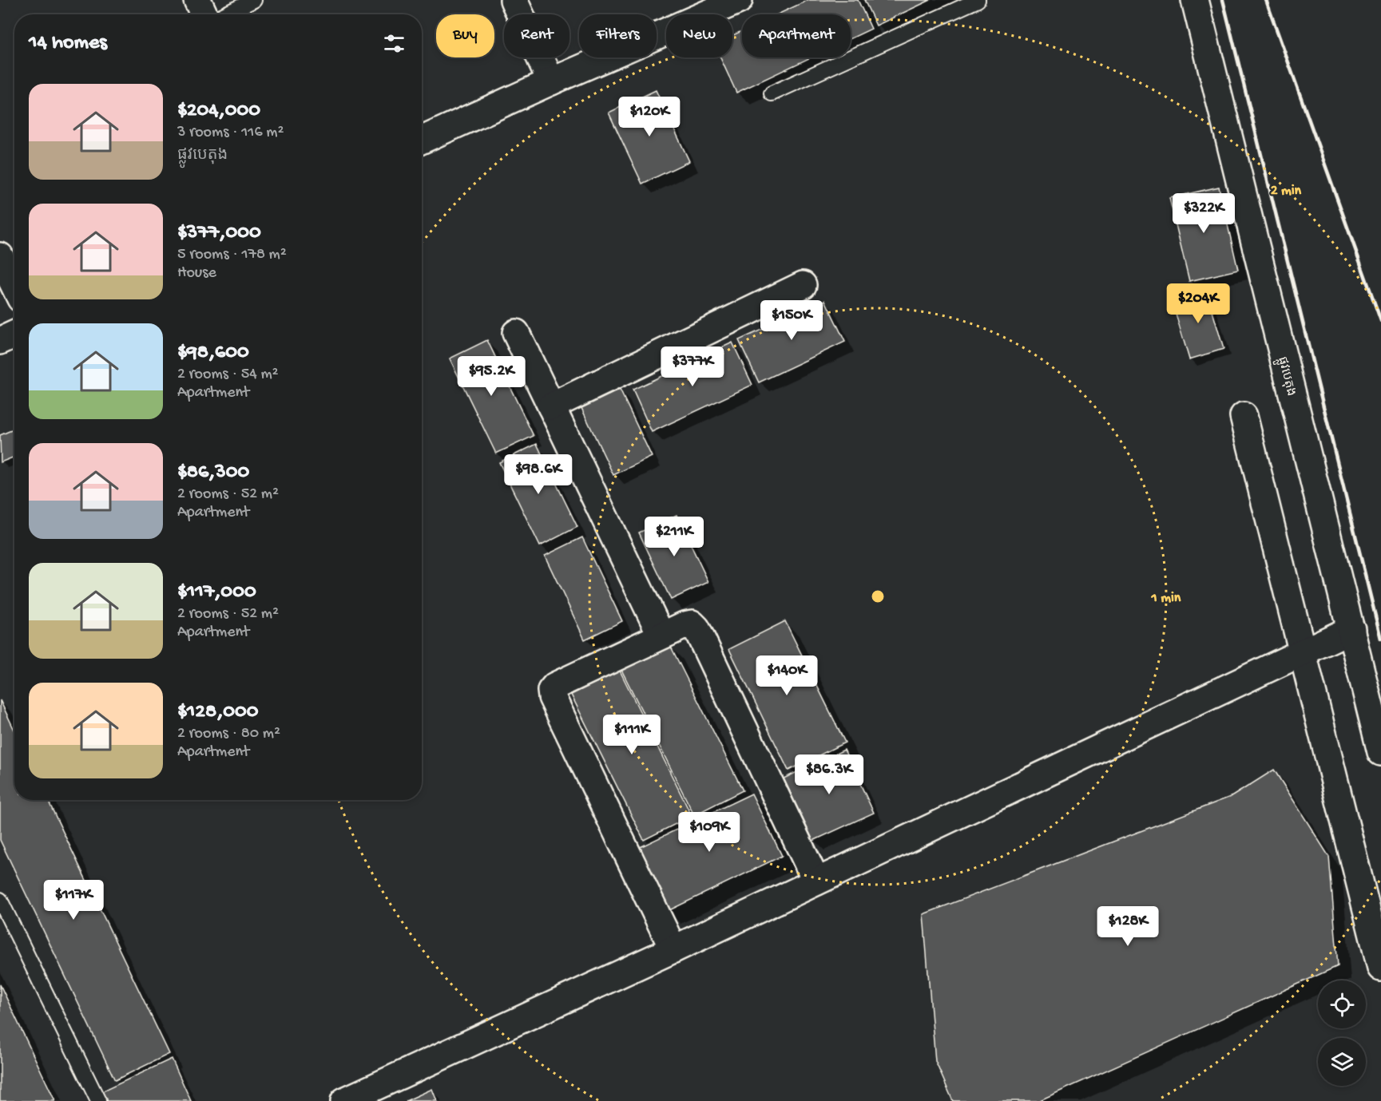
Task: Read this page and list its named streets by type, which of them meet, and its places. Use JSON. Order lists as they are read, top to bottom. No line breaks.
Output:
{"streets":{"street":["ផ្លូវបេតុង"]},"page":{"chip":["Buy","Rent","Filters","New","Apartment"],"heading":"14 homes","list":[{"name":"$204,000","note":"3 rooms · 116 m² · ផ្លូវបេតុង"},{"name":"$377,000","note":"5 rooms · 178 m² · House"},{"name":"$98,600","note":"2 rooms · 54 m² · Apartment"},{"name":"$86,300","note":"2 rooms · 52 m² · Apartment"},{"name":"$117,000","note":"2 rooms · 52 m² · Apartment"},{"name":"$128,000","note":"2 rooms · 80 m² · Apartment"}],"price":["$120K","$322K","$204K","$150K","$377K","$95.2K","$98.6K","$211K","$140K","$111K","$86.3K","$109K","$117K","$128K"]},"rings":["2 min","1 min"]}
